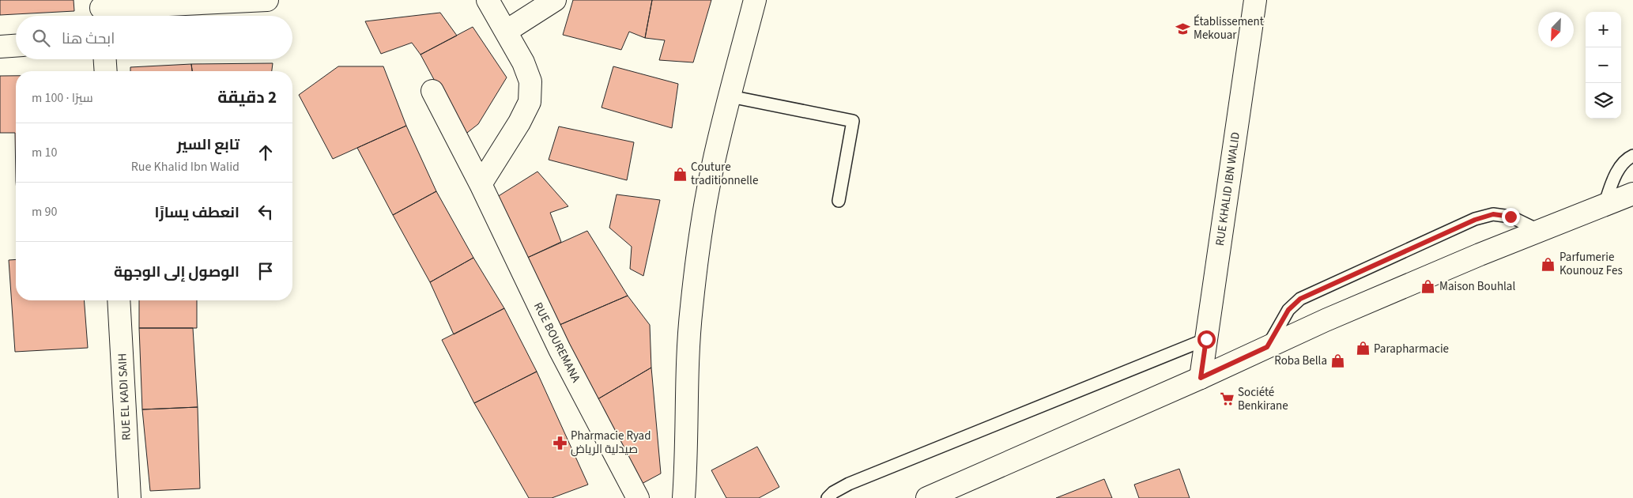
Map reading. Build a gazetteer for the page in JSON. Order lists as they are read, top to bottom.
{
  "streets": {
    "street": ["RUE KHALID IBN WALID", "RUE BOUREMANA", "RUE EL KADI SAIH"]
  },
  "places": {
    "school or university": ["Établissement Mekouar"],
    "shop": [
      "Couture traditionnelle",
      "Parfumerie Kounouz Fes",
      "Maison Bouhlal",
      "Parapharmacie",
      "Roba Bella"
    ],
    "supermarket": ["Société Benkirane"],
    "pharmacy": ["Pharmacie Ryad صيدلية الرياض"]
  },
  "north": "bottom left",
  "page": {
    "map_buttons": ["+", "−"],
    "search": "ابحث هنا",
    "heading": ["2 دقيقة", "سيرًا · 100 m"],
    "list": [
      ["تابع السير", "Rue Khalid Ibn Walid", "10 m"],
      ["انعطف يسارًا", "90 m"],
      "الوصول إلى الوجهة"
    ]
  }
}
